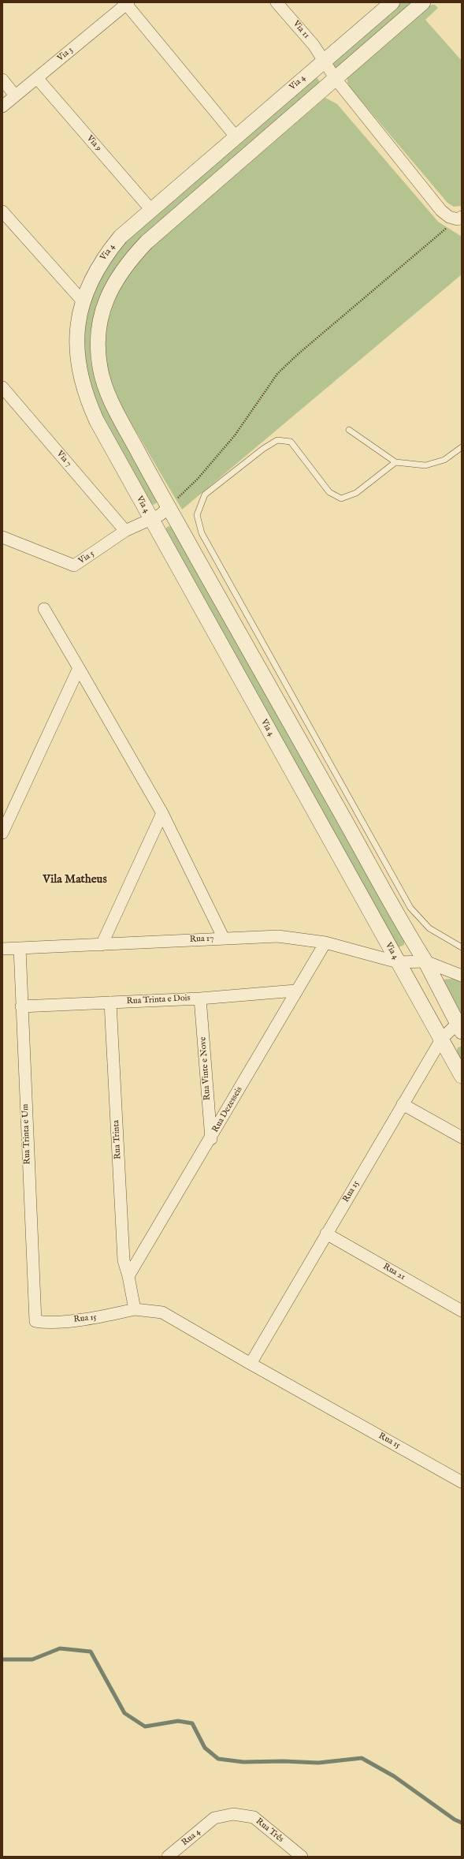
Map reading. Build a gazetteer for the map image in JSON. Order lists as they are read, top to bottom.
{
  "streets": {
    "street": [
      "Via 11",
      "Via 3",
      "Via 4",
      "Via 9",
      "Via 7",
      "Via 5",
      "Rua 17",
      "Rua Trinta e Dois",
      "Rua Vinte e Nove",
      "Rua Dezesseis",
      "Rua Trinta e Um",
      "Rua Trinta",
      "Rua 15",
      "Rua 21",
      "Rua Três",
      "Rua 4"
    ]
  },
  "crossings": [
    ["Via 11", "Via 4"],
    ["Via 3", "Via 9"],
    ["Via 4", "Via 9"],
    ["Via 4", "Via 5"],
    ["Via 4", "Rua 17"],
    ["Via 4", "Rua 15"],
    ["Via 7", "Via 5"],
    ["Rua 17", "Rua Dezesseis"],
    ["Rua 17", "Rua Trinta e Um"],
    ["Rua Trinta e Dois", "Rua Vinte e Nove"],
    ["Rua Trinta e Dois", "Rua Dezesseis"],
    ["Rua Trinta e Dois", "Rua Trinta e Um"],
    ["Rua Trinta e Dois", "Rua Trinta"],
    ["Rua Vinte e Nove", "Rua Dezesseis"],
    ["Rua Dezesseis", "Rua Trinta"],
    ["Rua Trinta e Um", "Rua 15"],
    ["Rua 15", "Rua 21"],
    ["Rua Três", "Rua 4"]
  ],
  "districts": ["Vila Matheus"]
}
